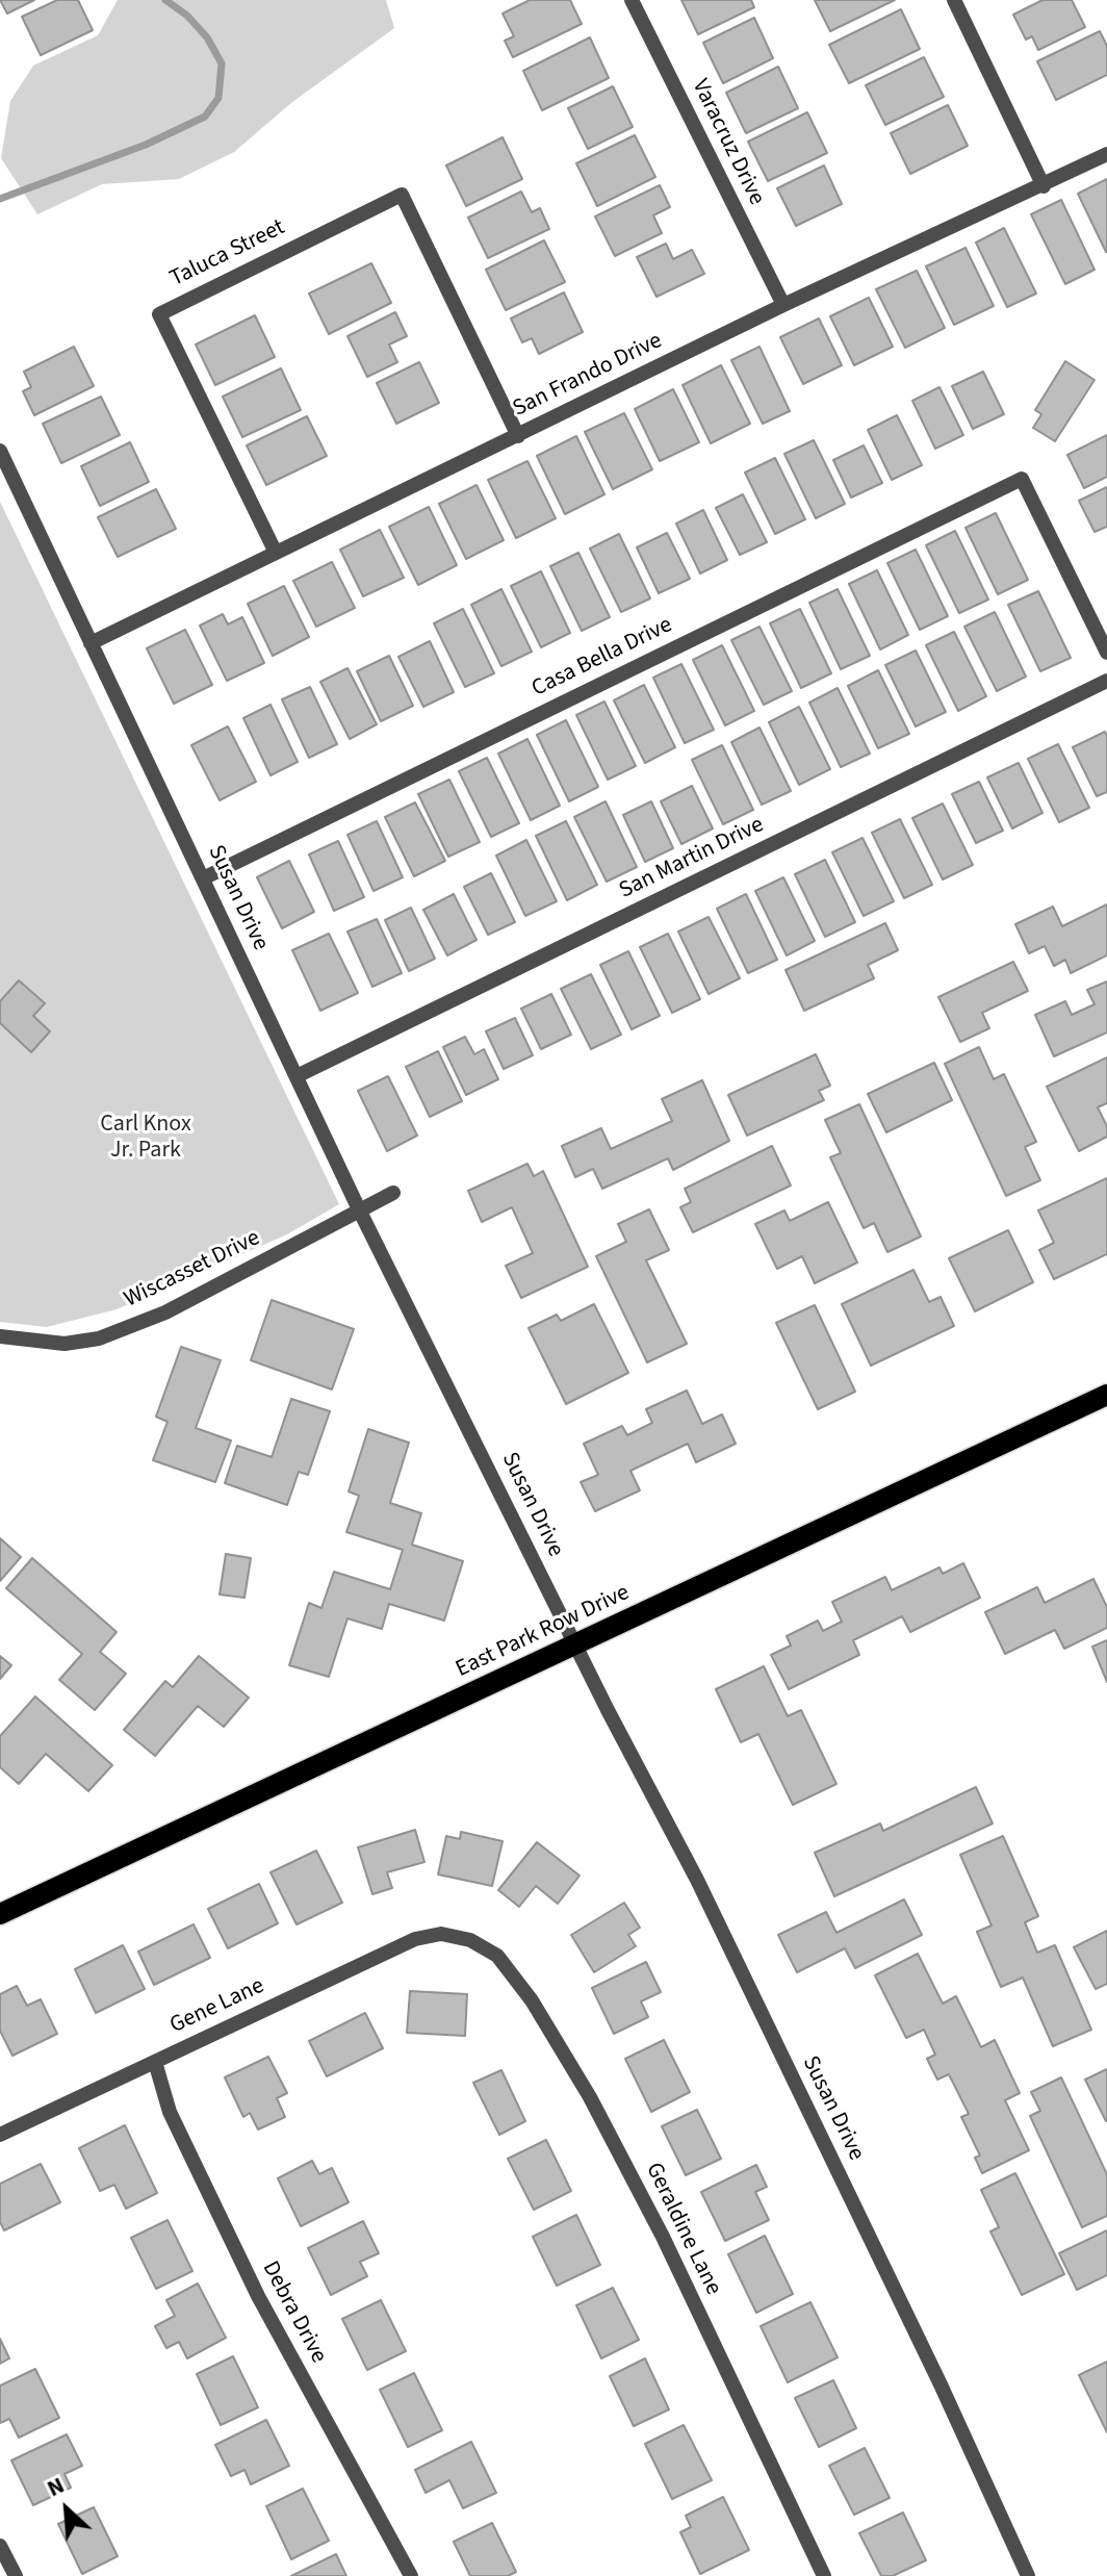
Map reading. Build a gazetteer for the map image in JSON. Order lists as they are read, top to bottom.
{
  "streets": {
    "main road": ["East Park Row Drive"],
    "street": [
      "Varacruz Drive",
      "Taluca Street",
      "San Frando Drive",
      "Casa Bella Drive",
      "San Martin Drive",
      "Susan Drive",
      "Wiscasset Drive",
      "Gene Lane",
      "Geraldine Lane",
      "Debra Drive"
    ]
  },
  "crossings": [
    ["Varacruz Drive", "San Frando Drive"],
    ["Taluca Street", "San Frando Drive"],
    ["San Frando Drive", "Susan Drive"],
    ["Casa Bella Drive", "Susan Drive"],
    ["San Martin Drive", "Susan Drive"],
    ["Susan Drive", "Wiscasset Drive"],
    ["Susan Drive", "East Park Row Drive"],
    ["Gene Lane", "Geraldine Lane"],
    ["Gene Lane", "Debra Drive"]
  ],
  "parks": ["Carl Knox Jr. Park"],
  "north": "top left"
}
